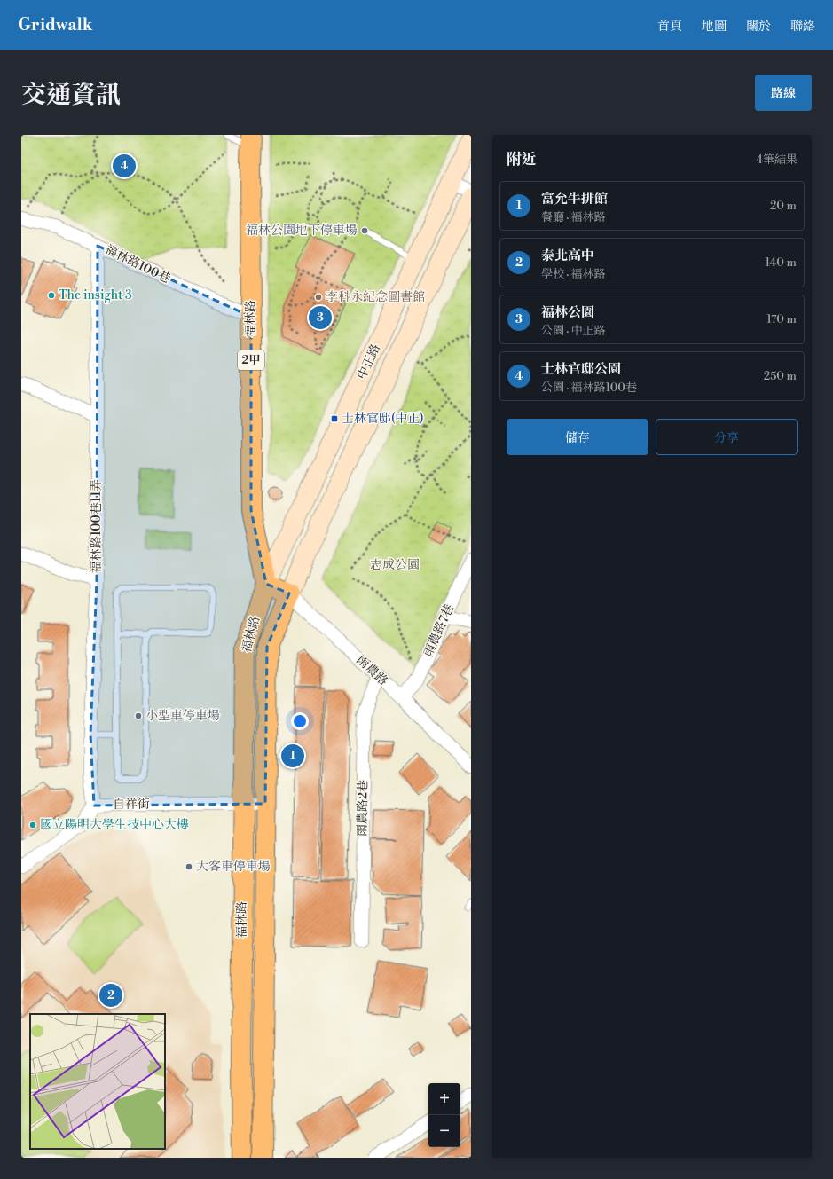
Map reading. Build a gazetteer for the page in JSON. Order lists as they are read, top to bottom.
{
  "streets": {
    "main road": [
      "福林路",
      "2甲",
      "中正路",
      "雨農路"
    ],
    "street": [
      "福林路100巷",
      "福林路100巷11弄",
      "雨農路7巷",
      "自祥街",
      "雨農路2巷"
    ]
  },
  "crossings": [
    ["福林路100巷", "福林路"],
    ["福林路100巷", "福林路100巷11弄"],
    ["福林路", "中正路"],
    ["福林路", "雨農路"],
    ["福林路", "自祥街"],
    ["中正路", "雨農路"],
    ["福林路100巷11弄", "自祥街"],
    ["雨農路7巷", "雨農路"],
    ["雨農路", "雨農路2巷"]
  ],
  "parks": ["志成公園"],
  "places": {
    "other": [
      "福林公園地下停車場",
      "The insight 3",
      "李科永紀念圖書館",
      "小型車停車場",
      "國立陽明大學生技中心大樓",
      "大客車停車場"
    ],
    "transit": ["士林官邸(中正)"]
  },
  "page": {
    "header": "Gridwalk",
    "nav": [
      "首頁",
      "地圖",
      "關於",
      "聯絡"
    ],
    "title": "交通資訊",
    "buttons": [
      "路線",
      ["儲存", "分享"]
    ],
    "heading": ["附近", "4筆結果"],
    "pins": [
      "4",
      "3",
      "1",
      "2"
    ],
    "list": [
      {
        "mark": "1",
        "name": "富允牛排館",
        "note": "餐廳 · 福林路",
        "value": "20 m"
      },
      {
        "mark": "2",
        "name": "泰北高中",
        "note": "學校 · 福林路",
        "value": "140 m"
      },
      {
        "mark": "3",
        "name": "福林公園",
        "note": "公園 · 中正路",
        "value": "170 m"
      },
      {
        "mark": "4",
        "name": "士林官邸公園",
        "note": "公園 · 福林路100巷",
        "value": "250 m"
      }
    ],
    "map_buttons": ["+", "−"]
  }
}
